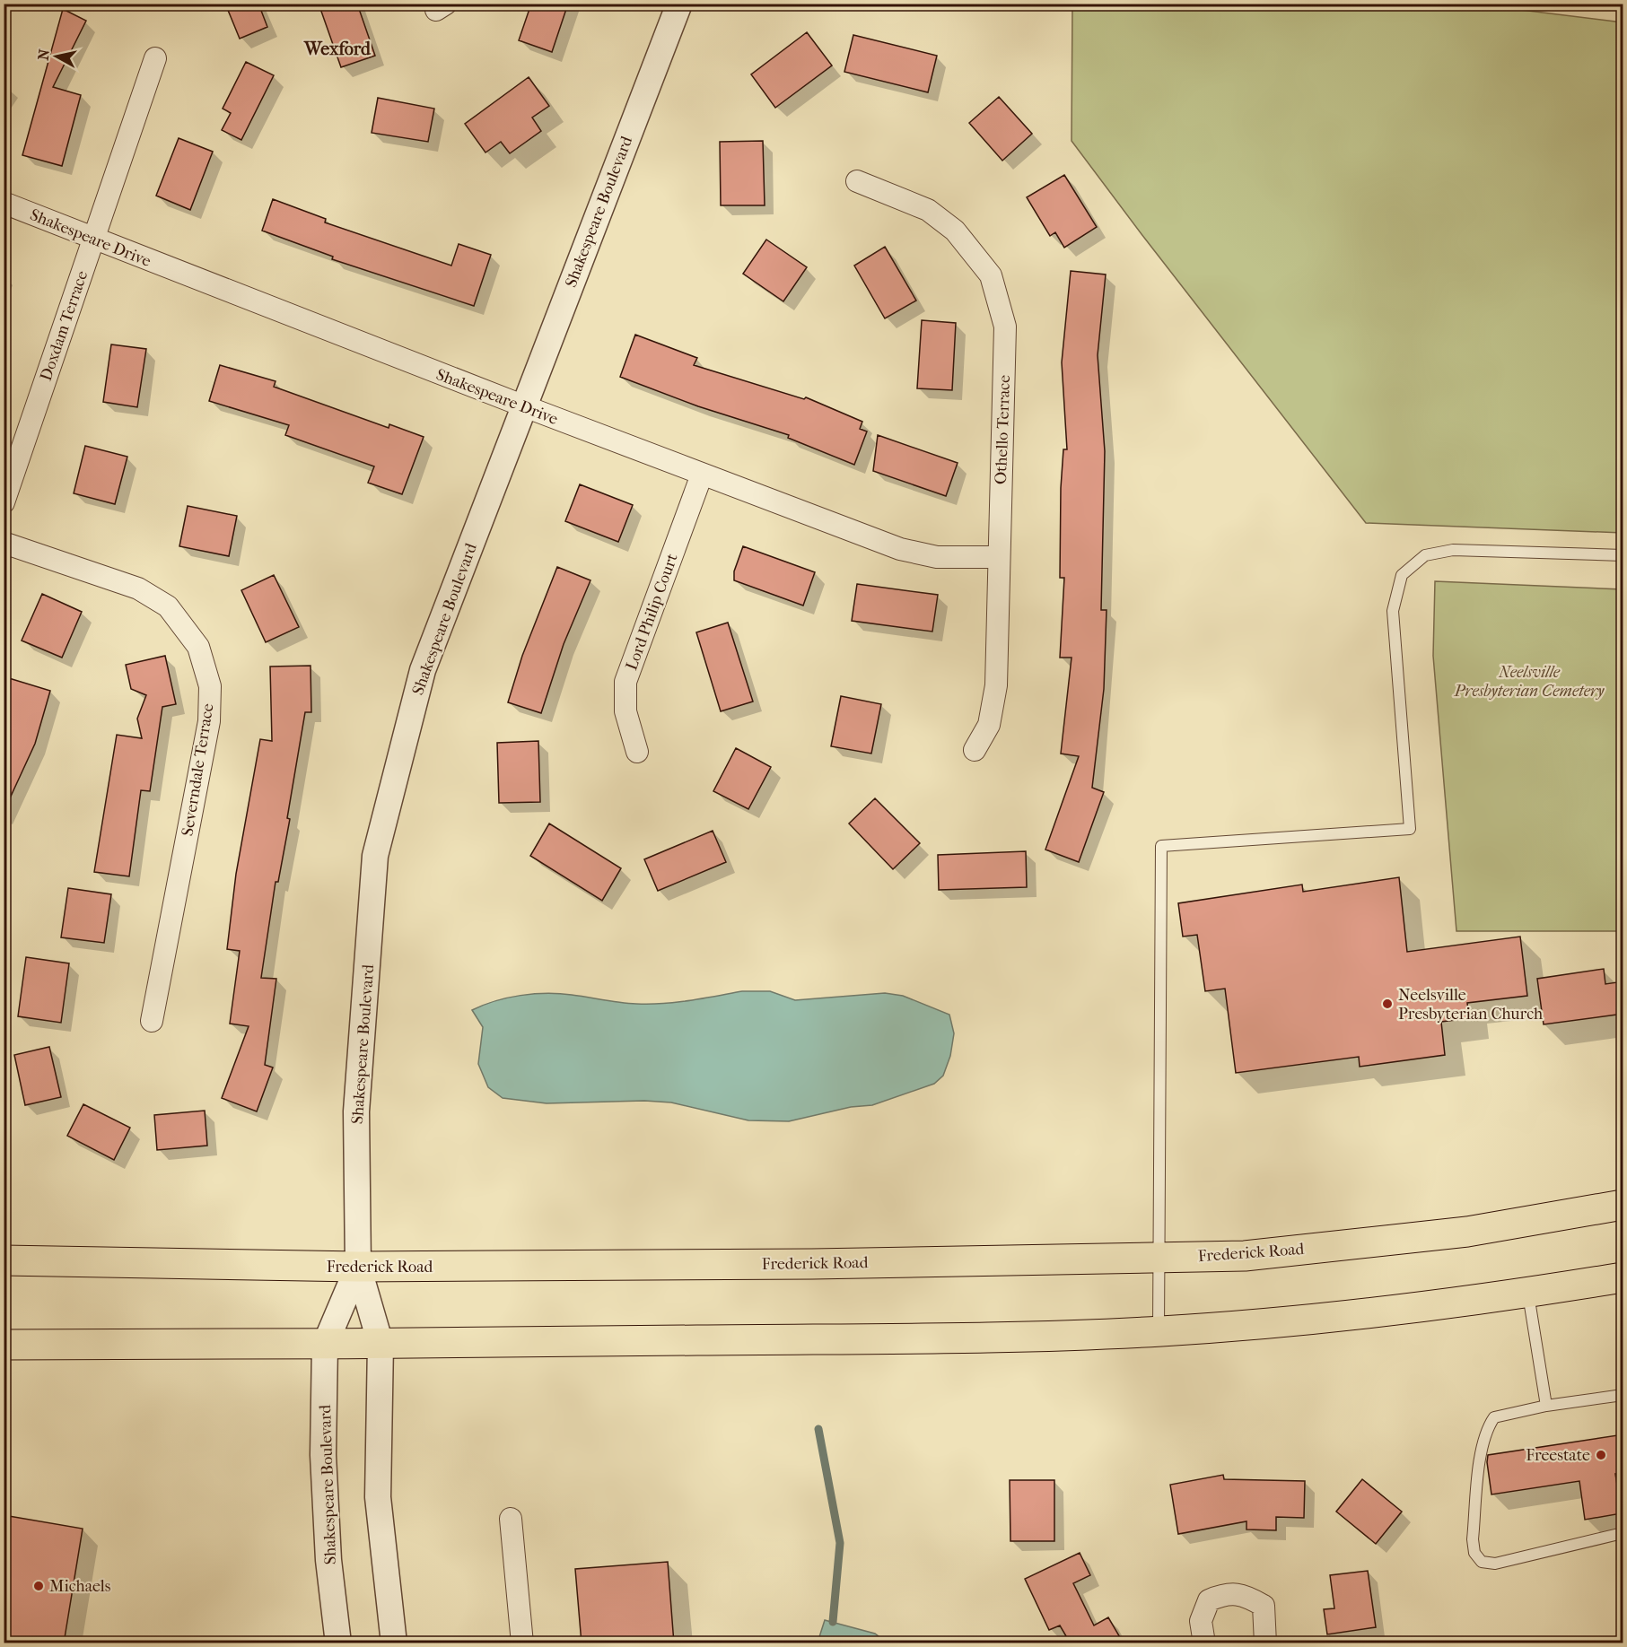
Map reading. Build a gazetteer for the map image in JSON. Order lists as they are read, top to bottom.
{
  "streets": {
    "main road": ["Frederick Road"],
    "street": [
      "Shakespeare Boulevard",
      "Shakespeare Drive",
      "Doxdam Terrace",
      "Othello Terrace",
      "Lord Philip Court",
      "Severndale Terrace"
    ]
  },
  "crossings": [
    ["Shakespeare Boulevard", "Shakespeare Drive"],
    ["Shakespeare Boulevard", "Frederick Road"],
    ["Shakespeare Drive", "Doxdam Terrace"],
    ["Shakespeare Drive", "Othello Terrace"],
    ["Shakespeare Drive", "Lord Philip Court"]
  ],
  "districts": ["Wexford"],
  "parks": ["Neelsville Presbyterian Cemetery"],
  "places": ["Neelsville Presbyterian Church", "Freestate", "Michaels"],
  "north": "left"
}
